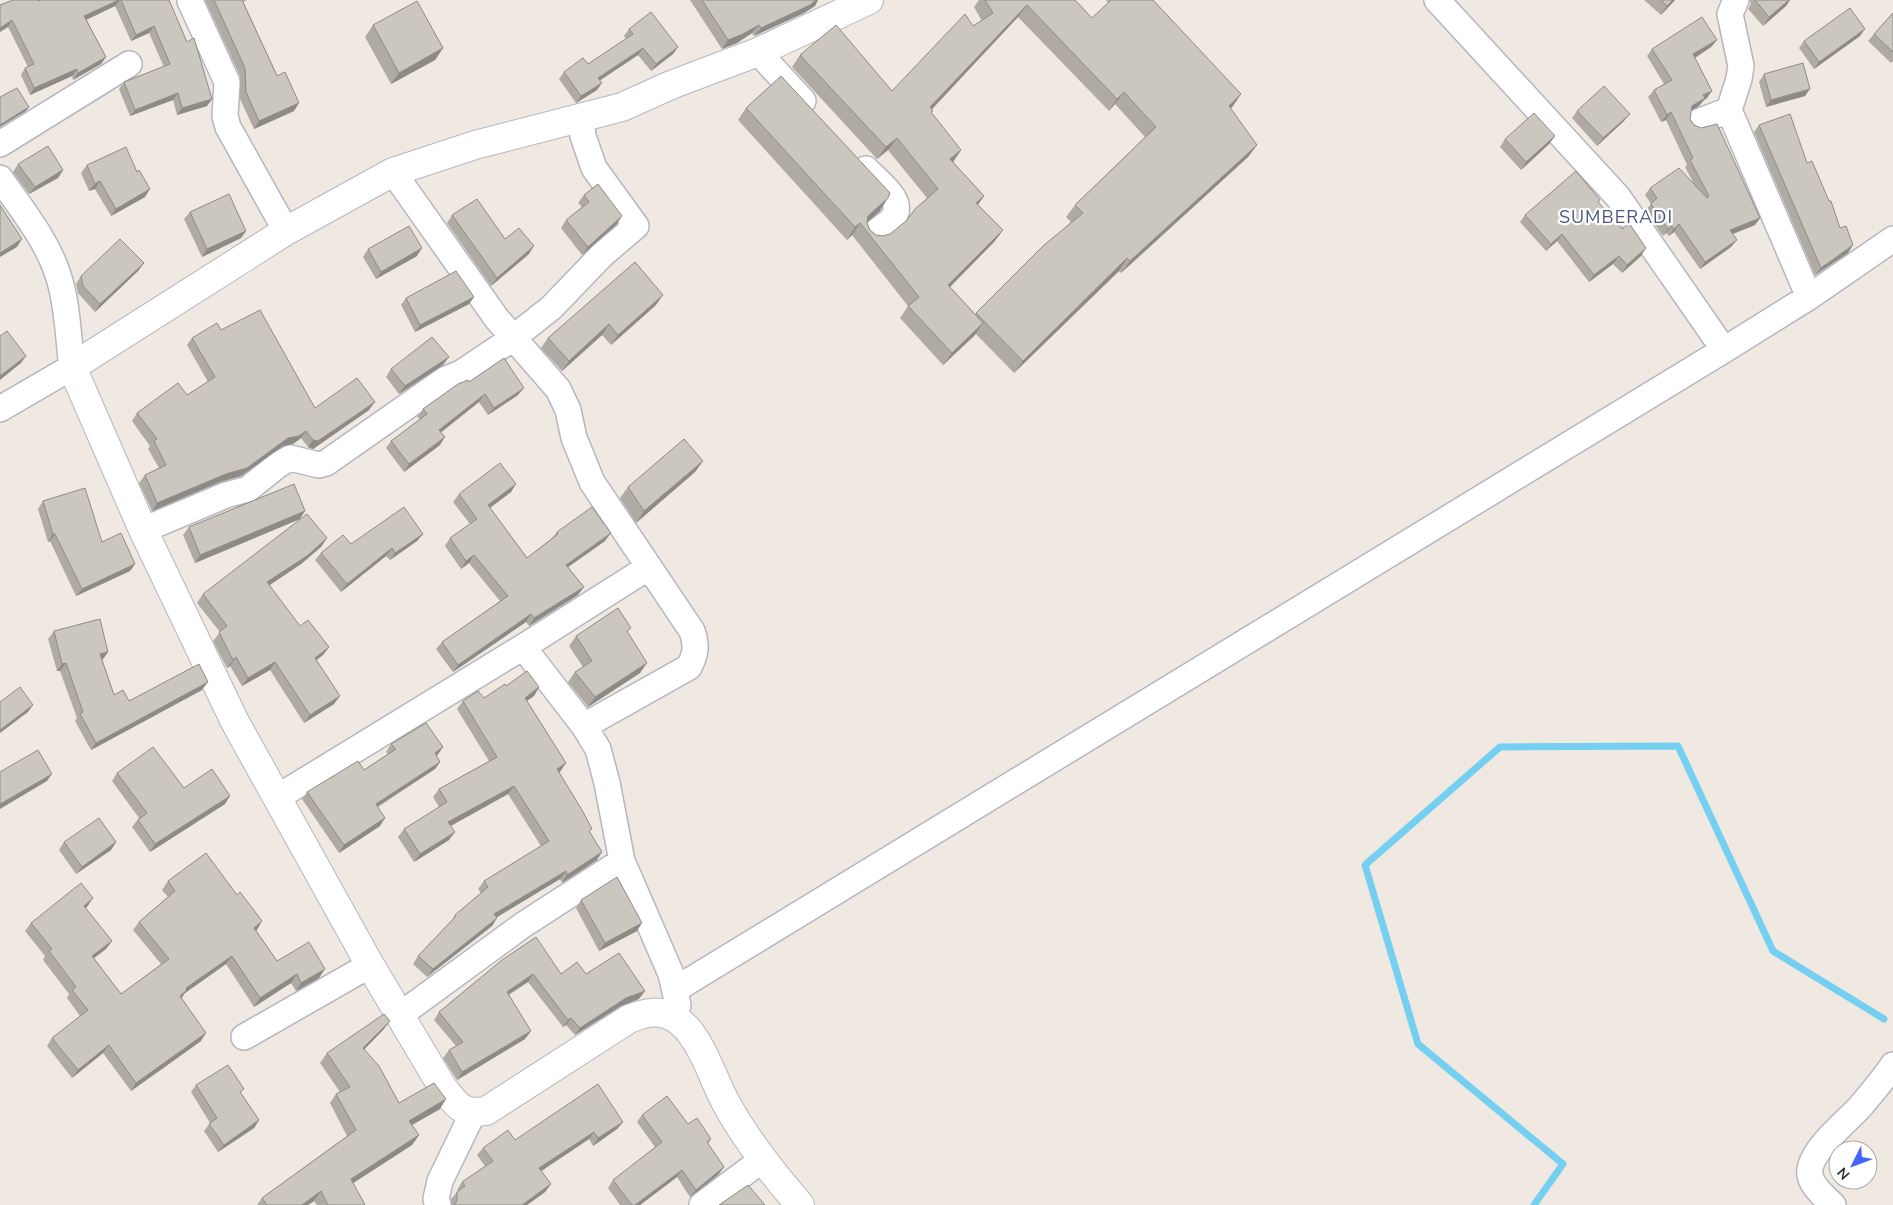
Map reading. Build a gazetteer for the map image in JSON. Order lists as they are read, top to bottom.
{
  "districts": ["SUMBERADI"],
  "north": "bottom left"
}
